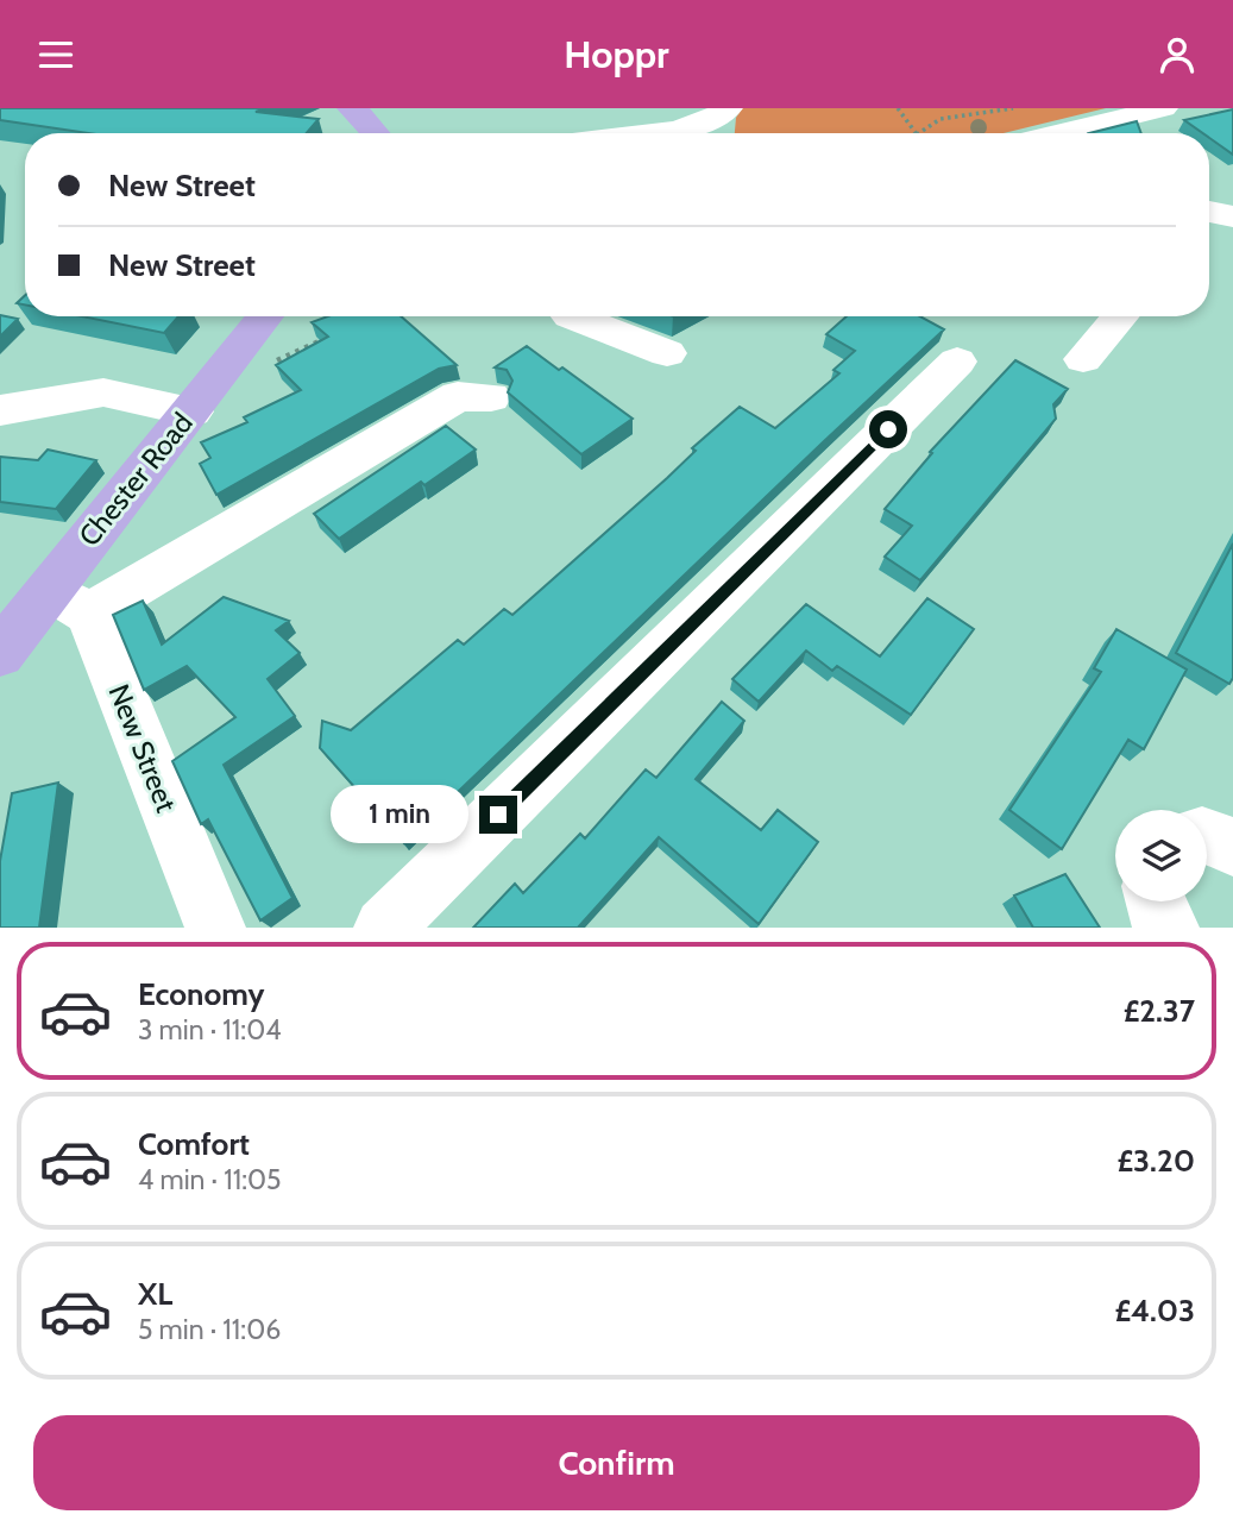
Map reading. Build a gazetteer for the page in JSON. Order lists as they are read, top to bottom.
{
  "streets": {
    "main road": ["Chester Road"],
    "street": ["New Street"]
  },
  "crossings": [
    ["Chester Road", "New Street"]
  ],
  "page": {
    "header": "Hoppr",
    "banner": ["New Street", "New Street"],
    "bubble": "1 min",
    "list": [
      {
        "name": "Economy",
        "note": "3 min · 11:04",
        "value": "£2.37"
      },
      {
        "name": "Comfort",
        "note": "4 min · 11:05",
        "value": "£3.20"
      },
      {
        "name": "XL",
        "note": "5 min · 11:06",
        "value": "£4.03"
      }
    ],
    "buttons": "Confirm"
  }
}
